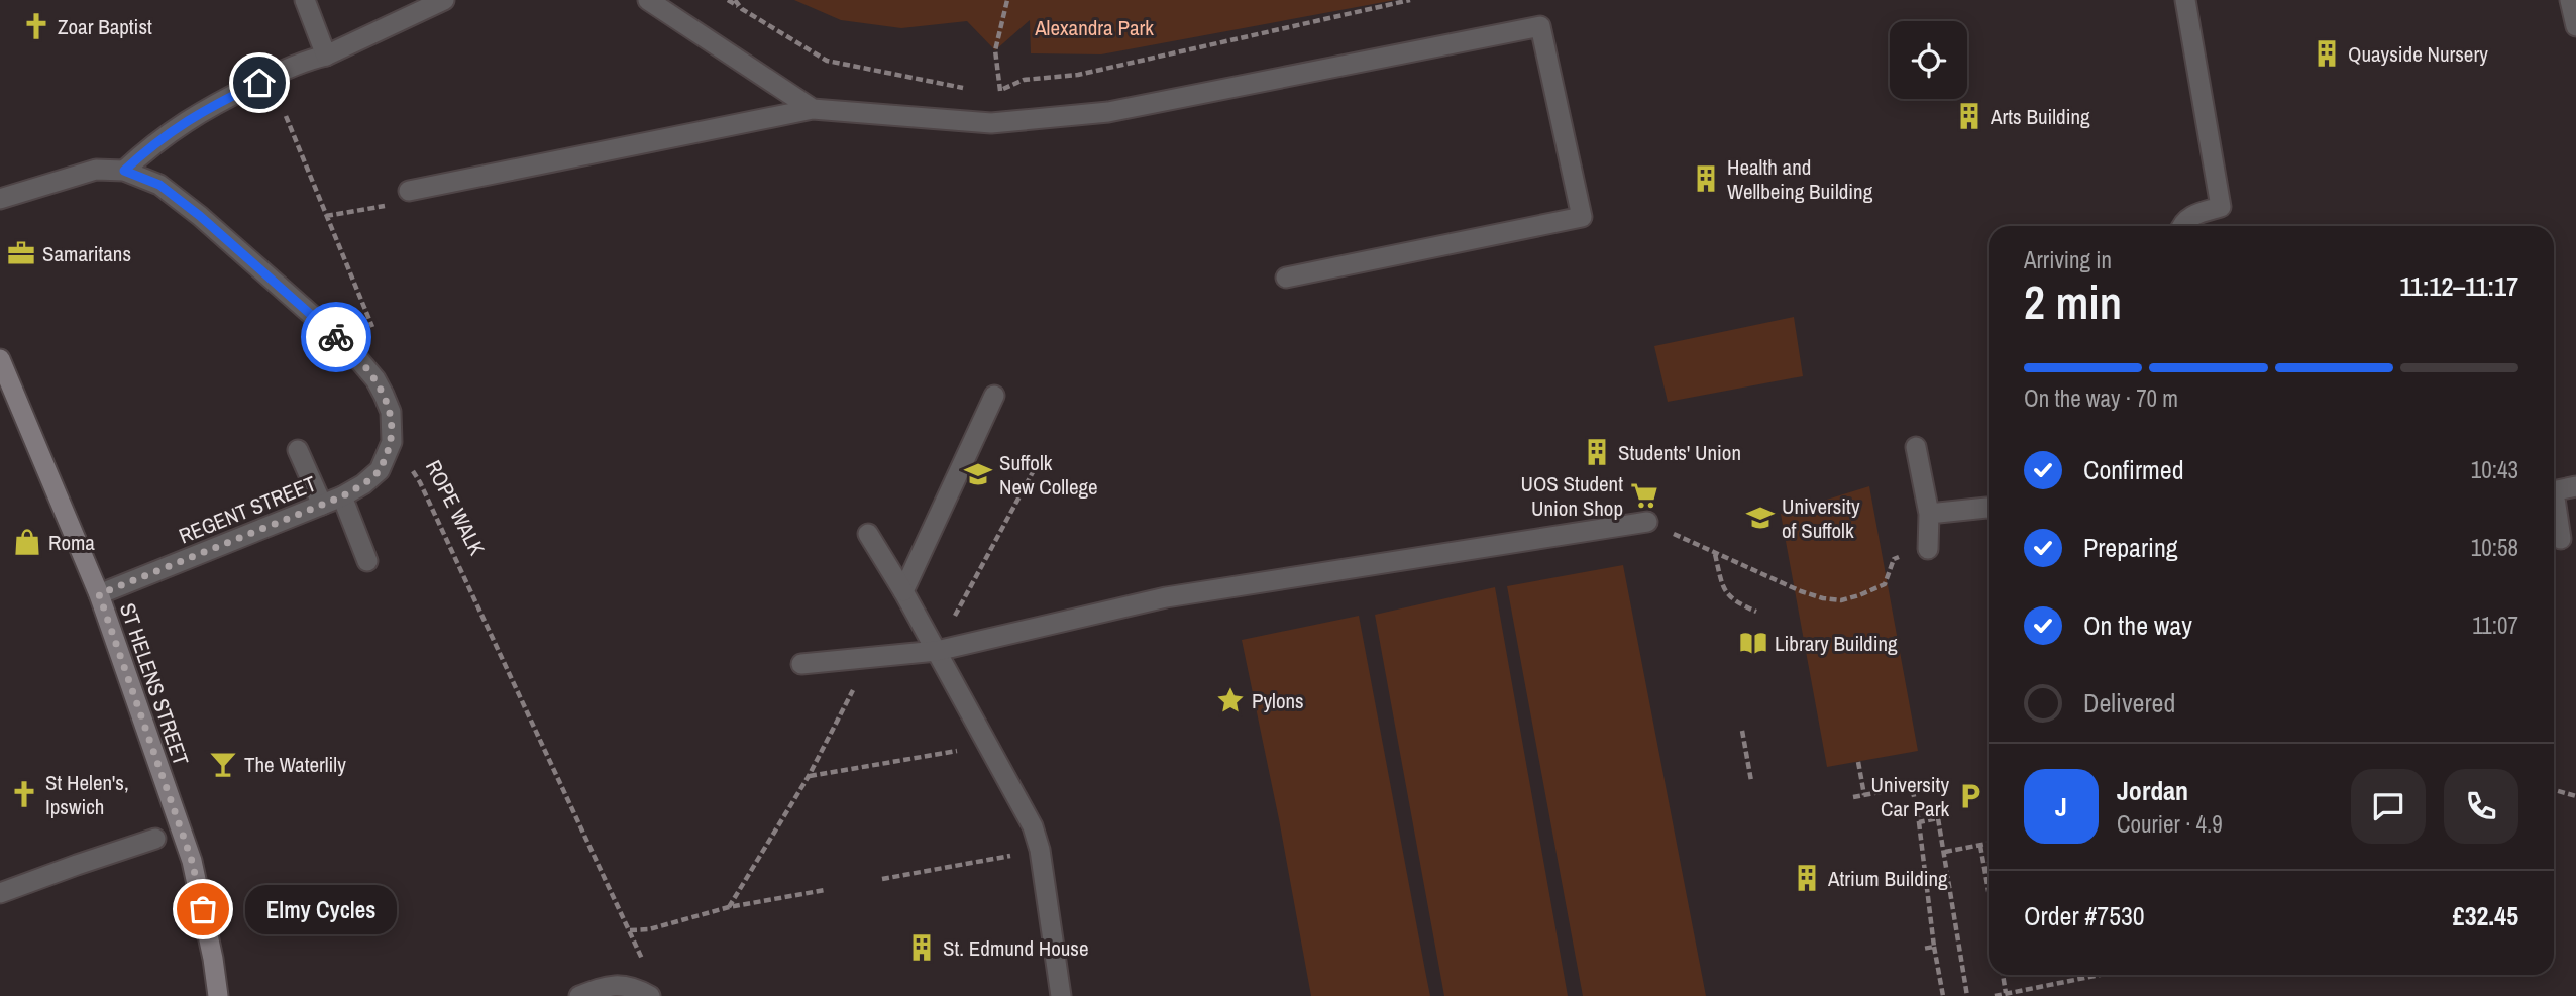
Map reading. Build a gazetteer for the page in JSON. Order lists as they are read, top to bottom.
{
  "streets": {
    "main road": ["ST HELENS STREET"],
    "street": ["REGENT STREET"],
    "path": ["ROPE WALK"]
  },
  "crossings": [
    ["ROPE WALK", "REGENT STREET"],
    ["REGENT STREET", "ST HELENS STREET"]
  ],
  "parks": ["Alexandra Park"],
  "places": {
    "church": ["Zoar Baptist", "St Helen's, Ipswich"],
    "building": [
      "Quayside Nursery",
      "Arts Building",
      "Health and Wellbeing Building",
      "Students' Union",
      "Atrium Building",
      "St. Edmund House"
    ],
    "office": ["Samaritans"],
    "school or university": ["Suffolk New College", "University of Suffolk"],
    "supermarket": ["UOS Student Union Shop"],
    "shop": ["Roma"],
    "library": ["Library Building"],
    "place": ["Pylons"],
    "bar": ["The Waterlily"],
    "parking": ["University Car Park"],
    "other": ["Elmy Cycles"]
  },
  "page": {
    "heading": ["2 min", "Arriving in", "11:12–11:17"],
    "panel": [
      "Jordan",
      "Courier · 4.9",
      "Order #7530",
      "£32.45"
    ],
    "bar": "On the way · 70 m",
    "list": [
      ["Confirmed", "10:43"],
      ["Preparing", "10:58"],
      ["On the way", "11:07"],
      "Delivered"
    ],
    "round": "J",
    "bubble": "Elmy Cycles"
  }
}
